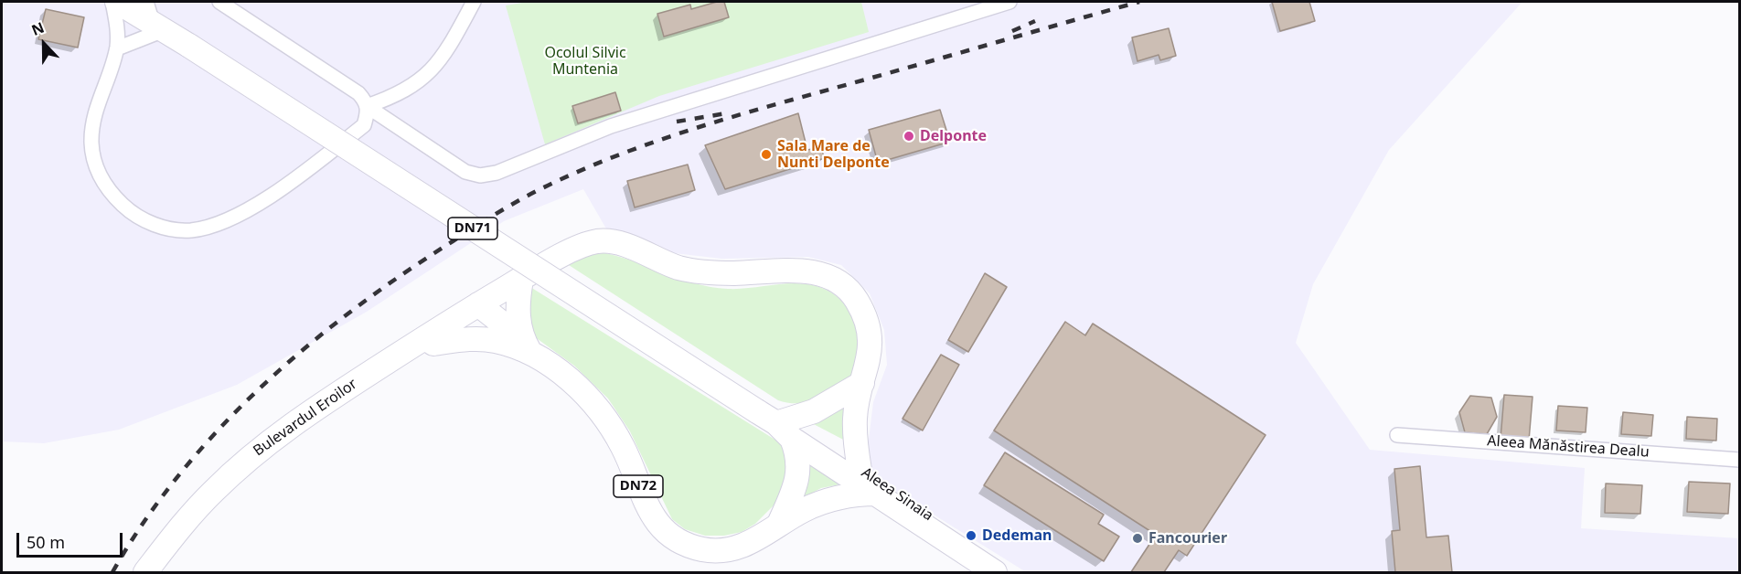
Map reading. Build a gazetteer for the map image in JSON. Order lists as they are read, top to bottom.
{
  "streets": {
    "main road": [
      "DN71",
      "Bulevardul Eroilor",
      "DN72",
      "Aleea Sinaia"
    ],
    "street": ["Aleea Mănăstirea Dealu"]
  },
  "crossings": [
    ["DN71", "Aleea Sinaia"],
    ["Bulevardul Eroilor", "DN72"],
    ["DN72", "Aleea Sinaia"]
  ],
  "parks": ["Ocolul Silvic Muntenia"],
  "places": [
    "Delponte",
    "Sala Mare de Nunti Delponte",
    "Dedeman",
    "Fancourier"
  ],
  "scale_bar": "50 m",
  "north": "top"
}
